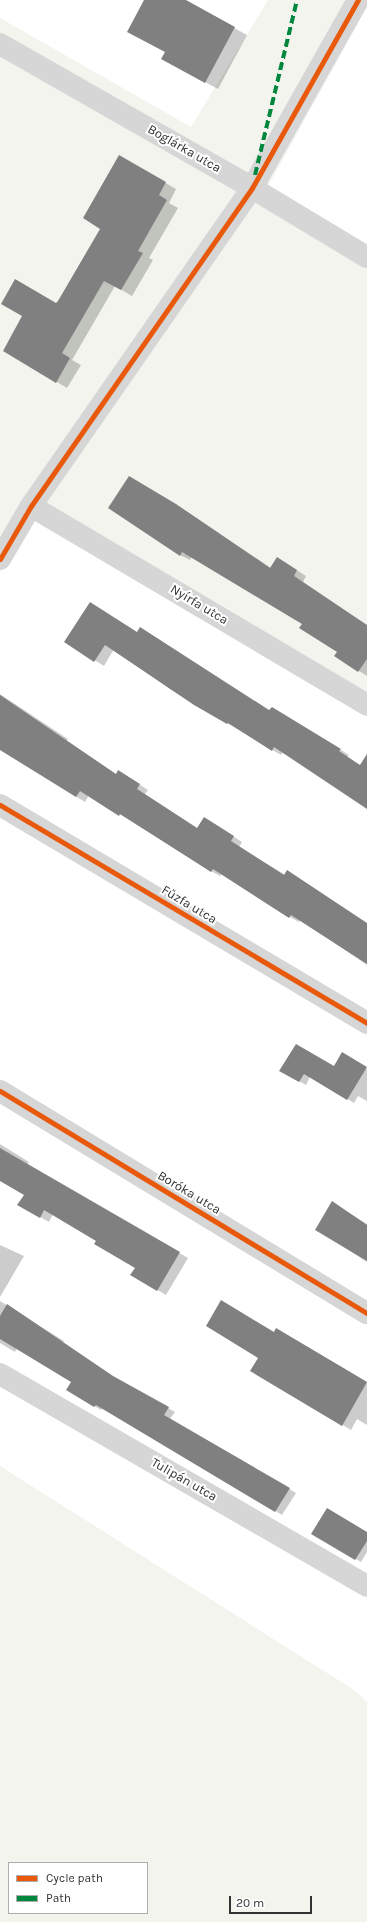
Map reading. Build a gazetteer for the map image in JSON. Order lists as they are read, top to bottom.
{
  "streets": {
    "street": [
      "Boglárka utca",
      "Nyírfa utca",
      "Fűzfa utca",
      "Boróka utca",
      "Tulipán utca"
    ]
  },
  "legend": ["Cycle path", "Path"],
  "scale_bar": "20 m"
}
